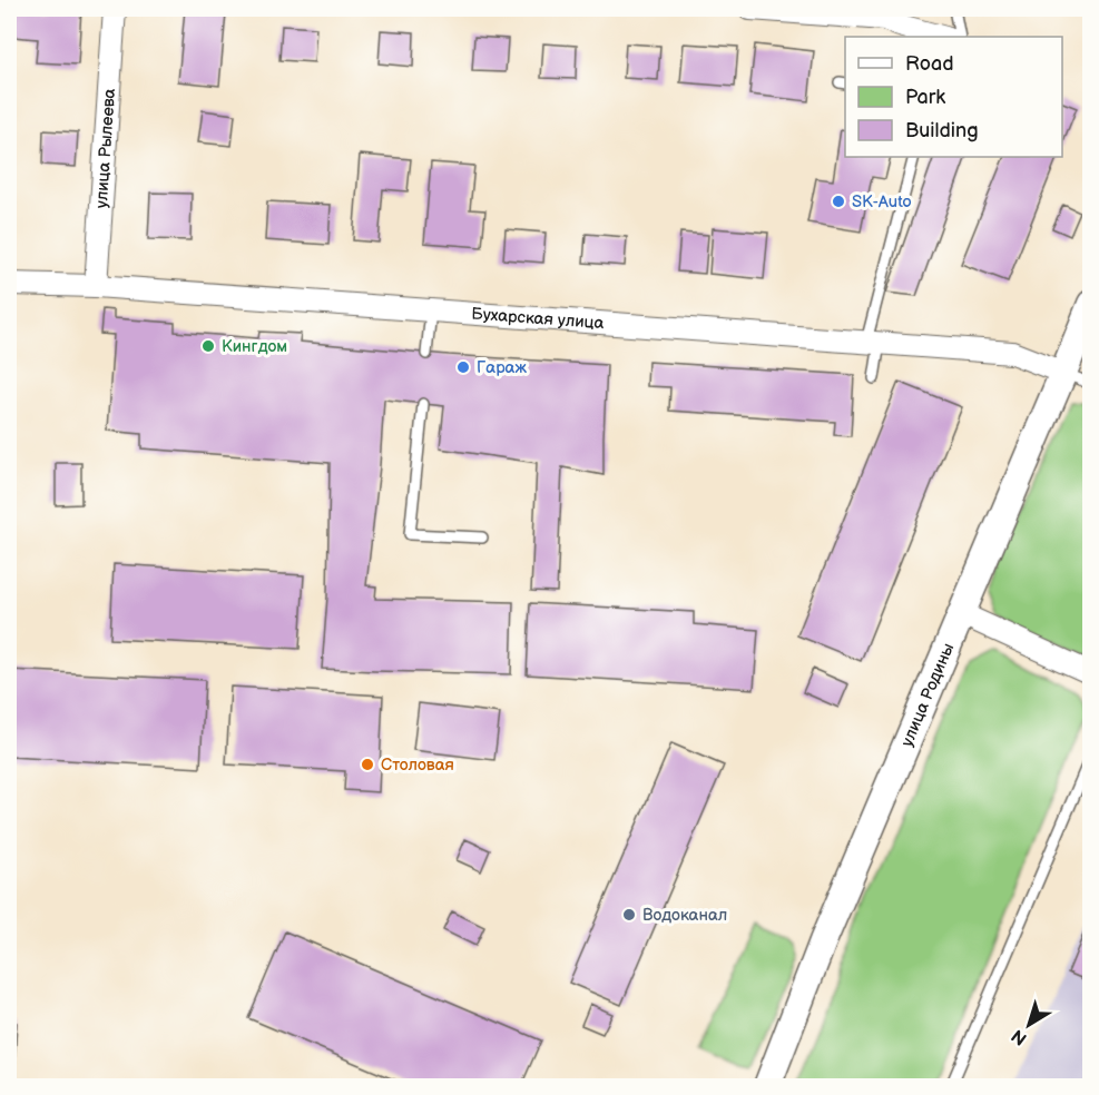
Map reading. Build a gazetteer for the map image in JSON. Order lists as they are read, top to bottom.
{
  "streets": {
    "street": ["улица Рылеева", "Бухарская улица", "улица Родины"]
  },
  "crossings": [
    ["улица Рылеева", "Бухарская улица"],
    ["Бухарская улица", "улица Родины"]
  ],
  "places": [
    "SK-Auto",
    "Кингдом",
    "Гараж",
    "Столовая",
    "Водоканал"
  ],
  "legend": ["Road", "Park", "Building"],
  "north": "bottom left"
}
